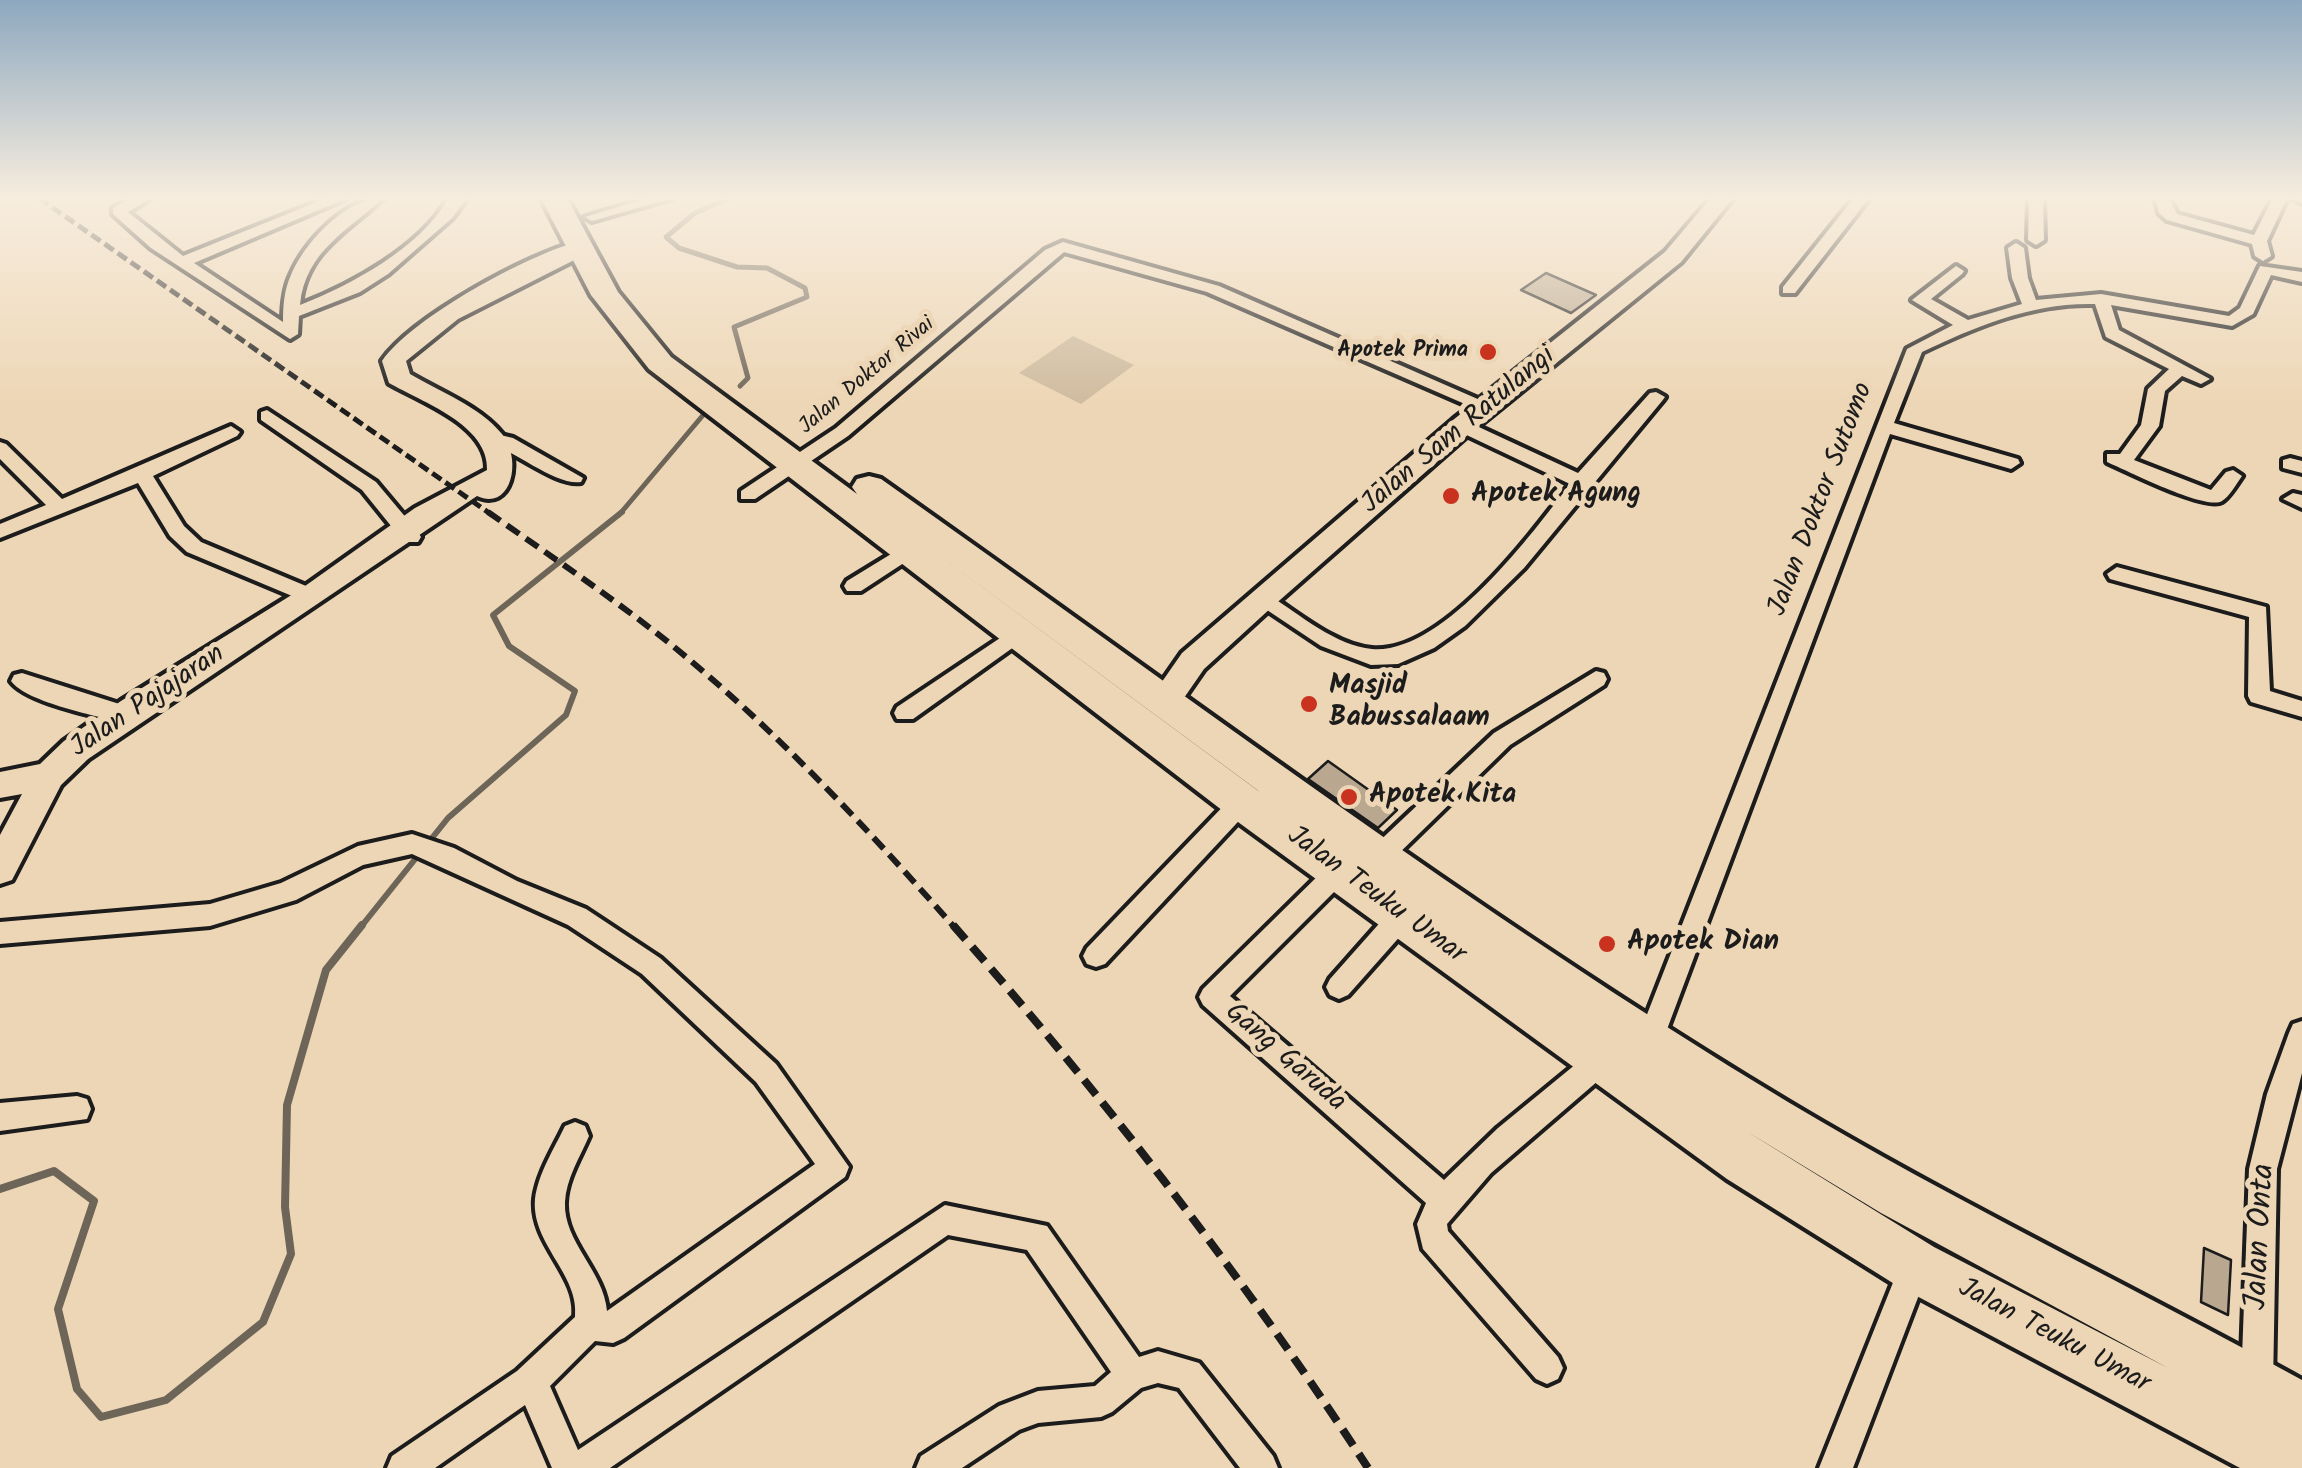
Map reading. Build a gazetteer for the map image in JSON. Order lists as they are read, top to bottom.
{
  "streets": {
    "highway": ["Jalan Teuku Umar"],
    "street": [
      "Jalan Doktor Rivai",
      "Jalan Sam Ratulangi",
      "Jalan Doktor Sutomo",
      "Jalan Pajajaran",
      "Gang Garuda",
      "Jalan Onta"
    ]
  },
  "crossings": [
    ["Jalan Doktor Rivai", "Jalan Sam Ratulangi"],
    ["Jalan Doktor Rivai", "Jalan Teuku Umar"],
    ["Jalan Sam Ratulangi", "Jalan Teuku Umar"],
    ["Jalan Doktor Sutomo", "Jalan Teuku Umar"],
    ["Jalan Teuku Umar", "Gang Garuda"],
    ["Jalan Teuku Umar", "Jalan Onta"]
  ],
  "places": [
    "Apotek Prima",
    "Apotek Agung",
    "Masjid Babussalaam",
    "Apotek Kita",
    "Apotek Dian"
  ]
}
